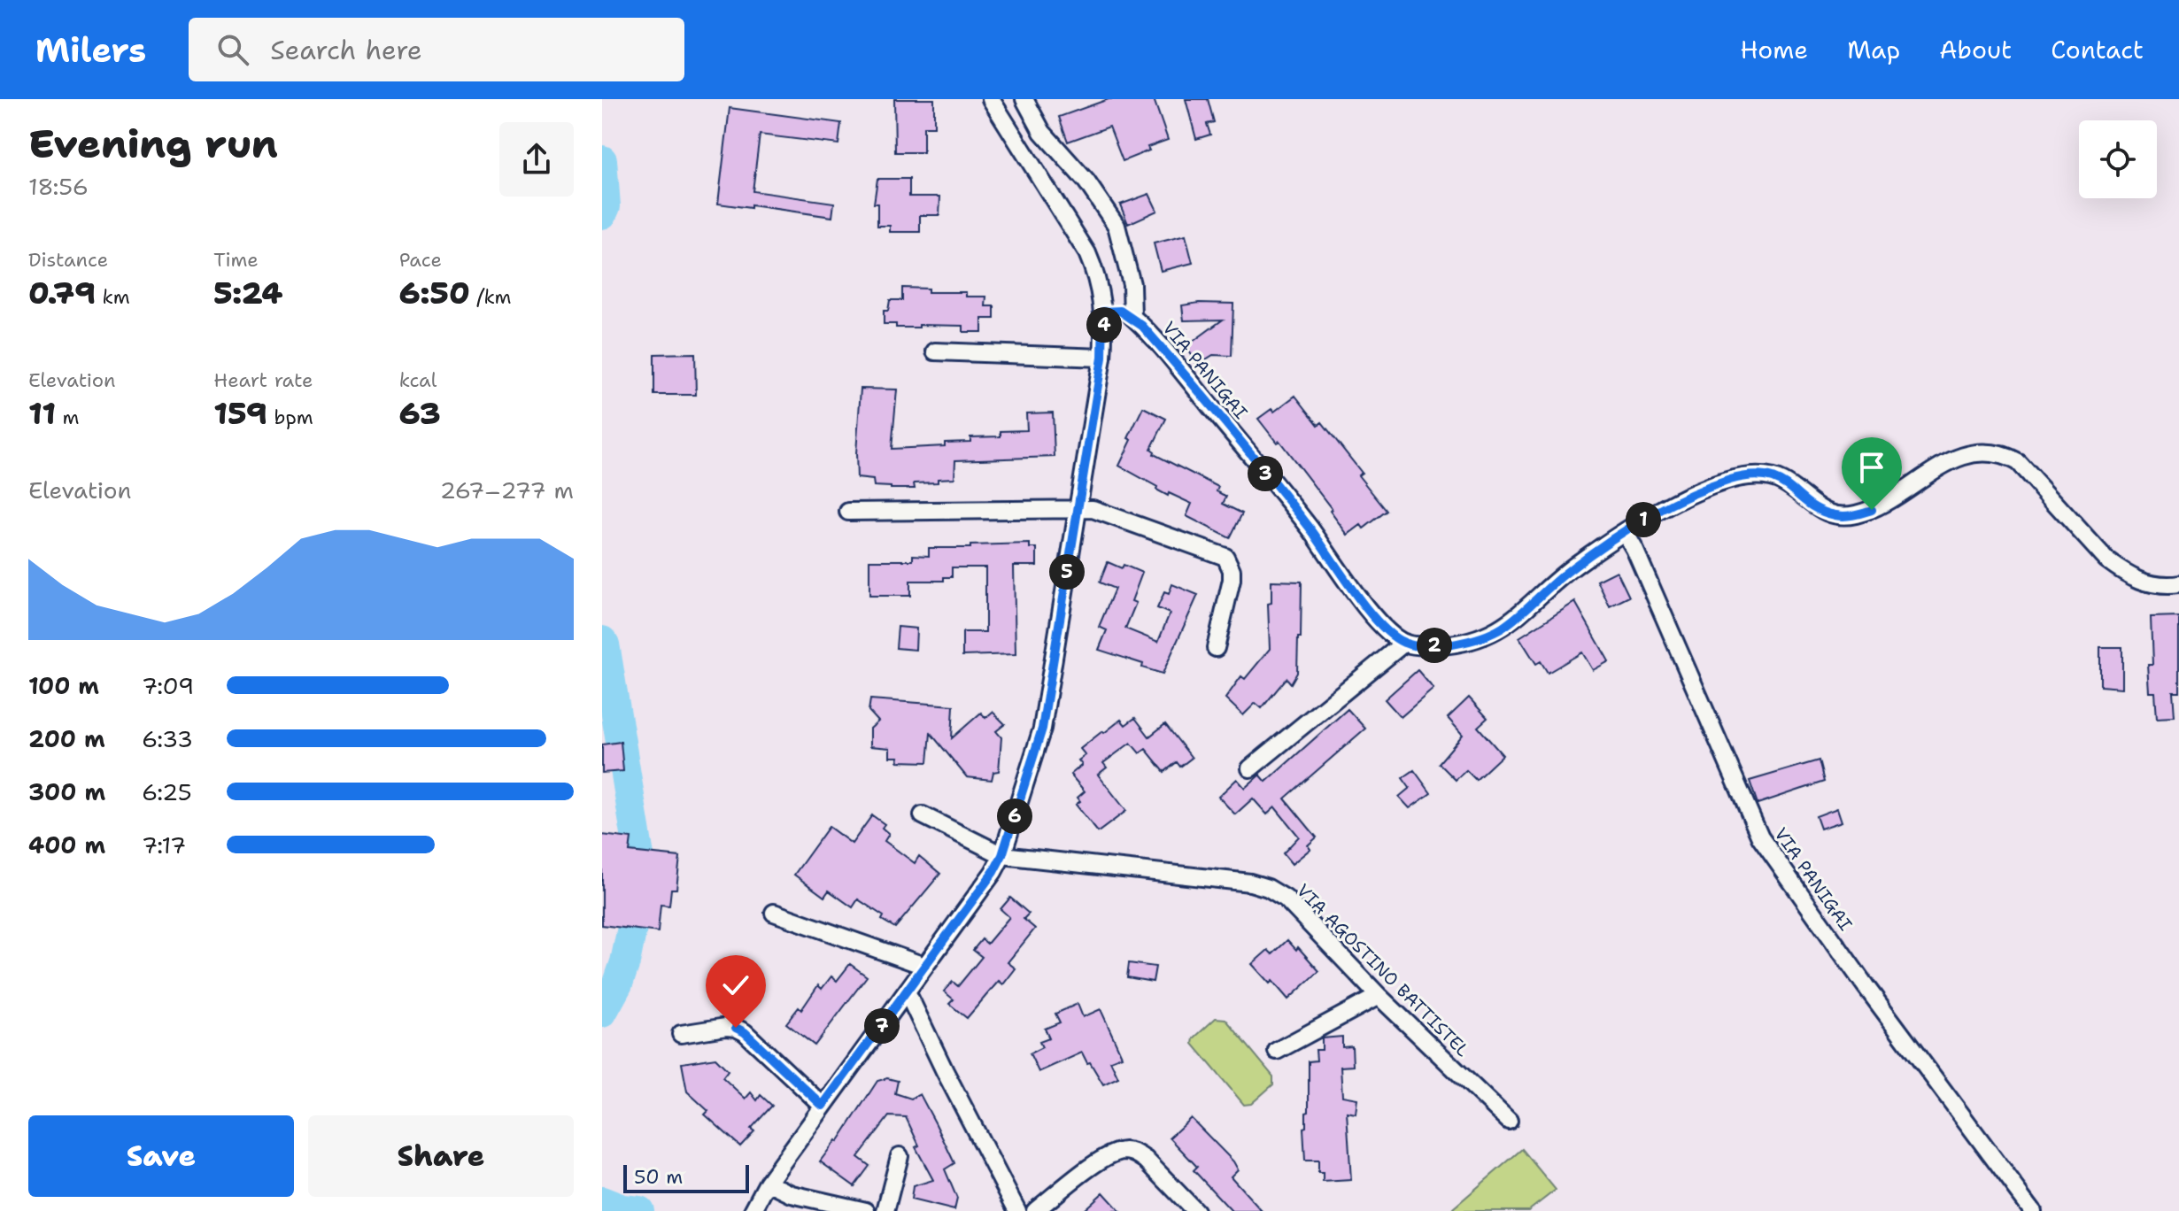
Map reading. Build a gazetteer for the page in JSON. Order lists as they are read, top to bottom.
{
  "streets": {
    "street": ["VIA PANIGAI", "VIA AGOSTINO BATTISTEL"]
  },
  "scale_bar": "50 m",
  "page": {
    "header": "Milers",
    "search": "Search here",
    "nav": [
      "Home",
      "Map",
      "About",
      "Contact"
    ],
    "heading": ["Evening run", "18:56"],
    "stats": [
      ["Distance", "0.79 km"],
      ["Time", "5:24"],
      ["Pace", "6:50 /km"],
      ["Elevation", "11 m"],
      ["Heart rate", "159 bpm"],
      ["kcal", "63"]
    ],
    "pins": [
      "4",
      "3",
      "1",
      "5",
      "2",
      "6",
      "7"
    ],
    "chart": ["Elevation", "267–277 m"],
    "list": [
      {
        "name": "100 m",
        "note": "7:09"
      },
      {
        "name": "200 m",
        "note": "6:33"
      },
      {
        "name": "300 m",
        "note": "6:25"
      },
      {
        "name": "400 m",
        "note": "7:17"
      }
    ],
    "buttons": ["Save", "Share"],
    "scale": "50 m"
  }
}
